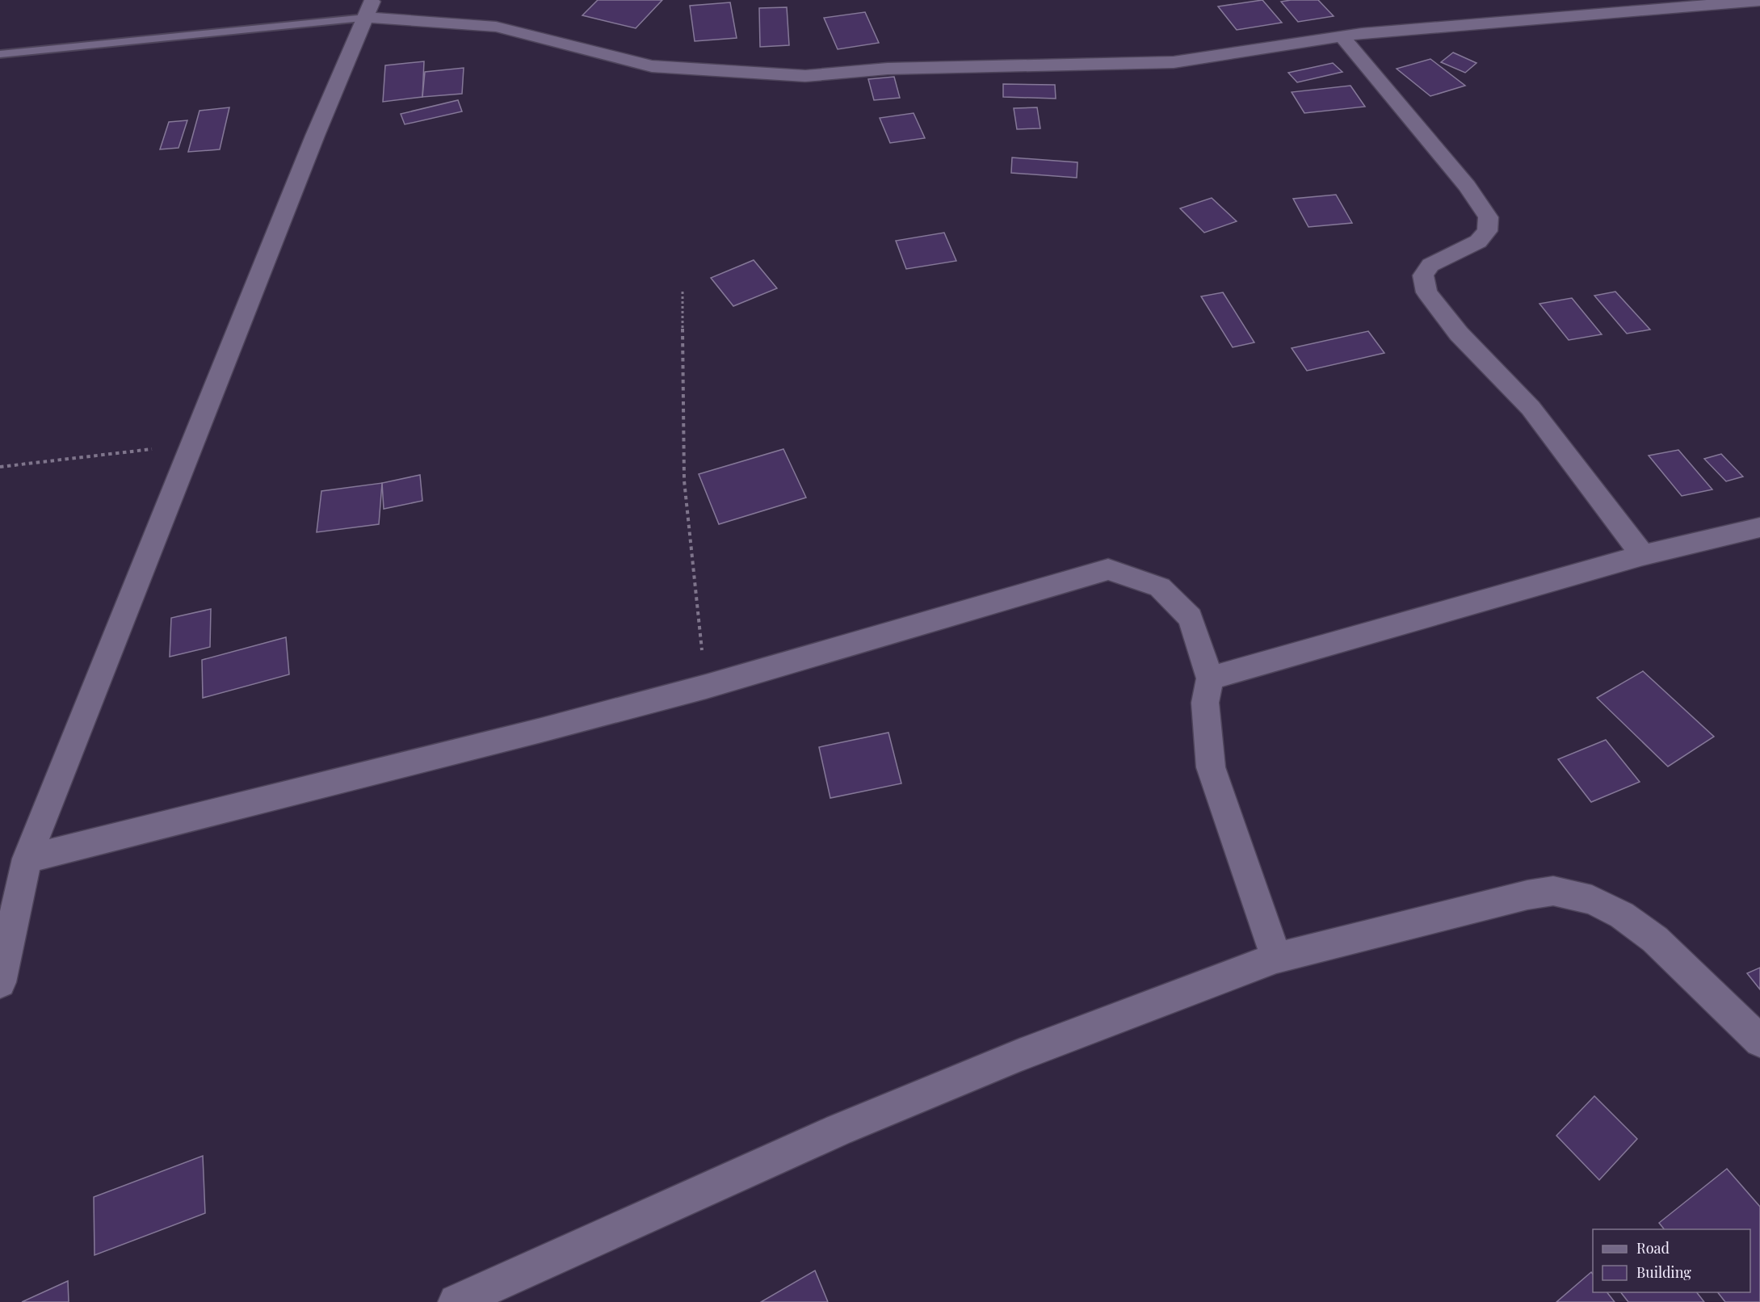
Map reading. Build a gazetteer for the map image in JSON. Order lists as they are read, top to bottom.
{
  "legend": ["Road", "Building"]
}
